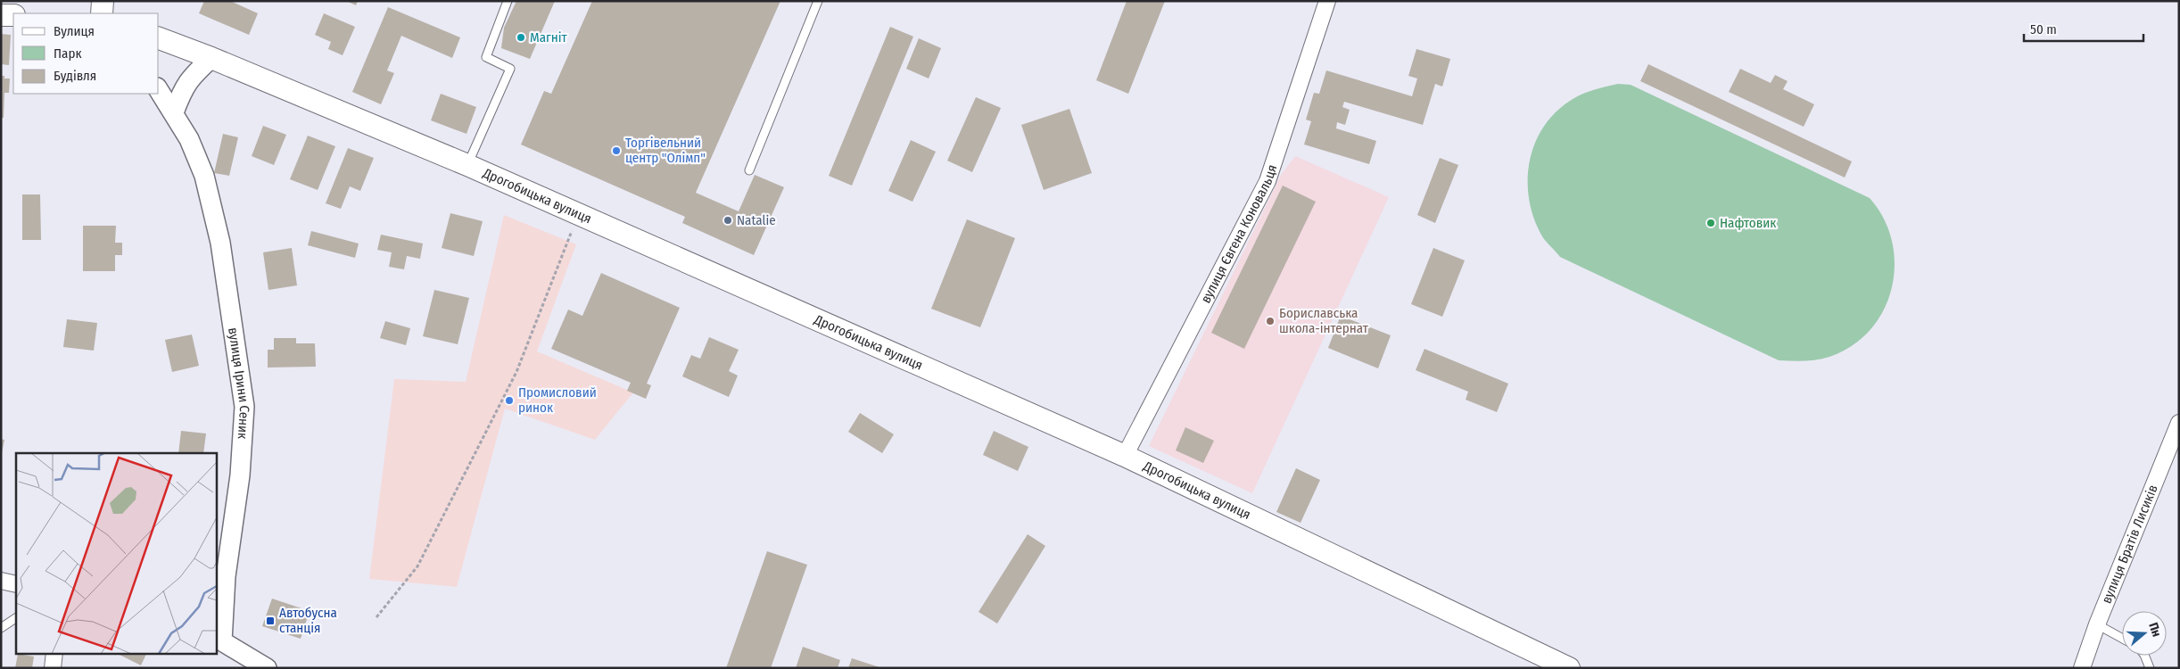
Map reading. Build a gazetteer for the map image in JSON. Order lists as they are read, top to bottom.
{
  "streets": {
    "main road": ["Дрогобицька вулиця"],
    "street": ["вулиця Євгена Коновальця", "вулиця Ірини Сеник", "вулиця Братів Лисиків"]
  },
  "crossings": [
    ["Дрогобицька вулиця", "вулиця Євгена Коновальця"]
  ],
  "places": {
    "other": [
      "Магніт",
      "Торгівельний центр \"Олімп\"",
      "Natalie",
      "Нафтовик",
      "Бориславська школа-інтернат",
      "Промисловий ринок"
    ],
    "transit": ["Автобусна станція"]
  },
  "legend": ["Вулиця", "Парк", "Будівля"],
  "scale_bar": "50 m",
  "north": "right"
}
